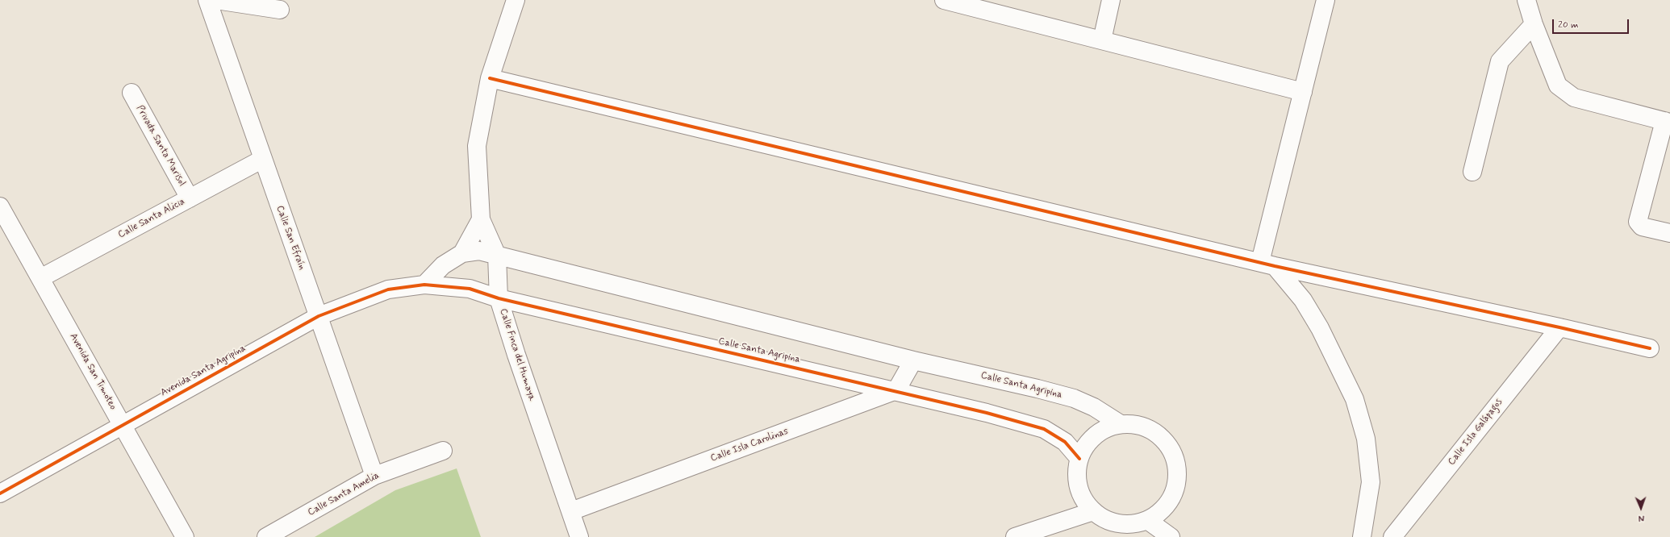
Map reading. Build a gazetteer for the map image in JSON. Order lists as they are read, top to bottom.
{
  "streets": {
    "street": [
      "Privada Santa Marisol",
      "Calle Santa Alicia",
      "Calle San Efraín",
      "Calle Santa Agripina",
      "Calle Finca del Humaya",
      "Avenida Santa Agripina",
      "Avenida San Timoteo",
      "Calle Isla Galápagos",
      "Calle Isla Carolinas",
      "Calle Santa Amelia"
    ]
  },
  "crossings": [
    ["Privada Santa Marisol", "Calle Santa Alicia"],
    ["Calle Santa Alicia", "Calle San Efraín"],
    ["Calle Santa Alicia", "Avenida San Timoteo"],
    ["Calle San Efraín", "Avenida Santa Agripina"],
    ["Calle San Efraín", "Calle Santa Amelia"],
    ["Calle Santa Agripina", "Calle Finca del Humaya"],
    ["Calle Santa Agripina", "Avenida Santa Agripina"],
    ["Calle Santa Agripina", "Calle Isla Carolinas"],
    ["Calle Finca del Humaya", "Calle Isla Carolinas"],
    ["Avenida Santa Agripina", "Avenida San Timoteo"]
  ],
  "scale_bar": "20 m",
  "north": "bottom"
}
